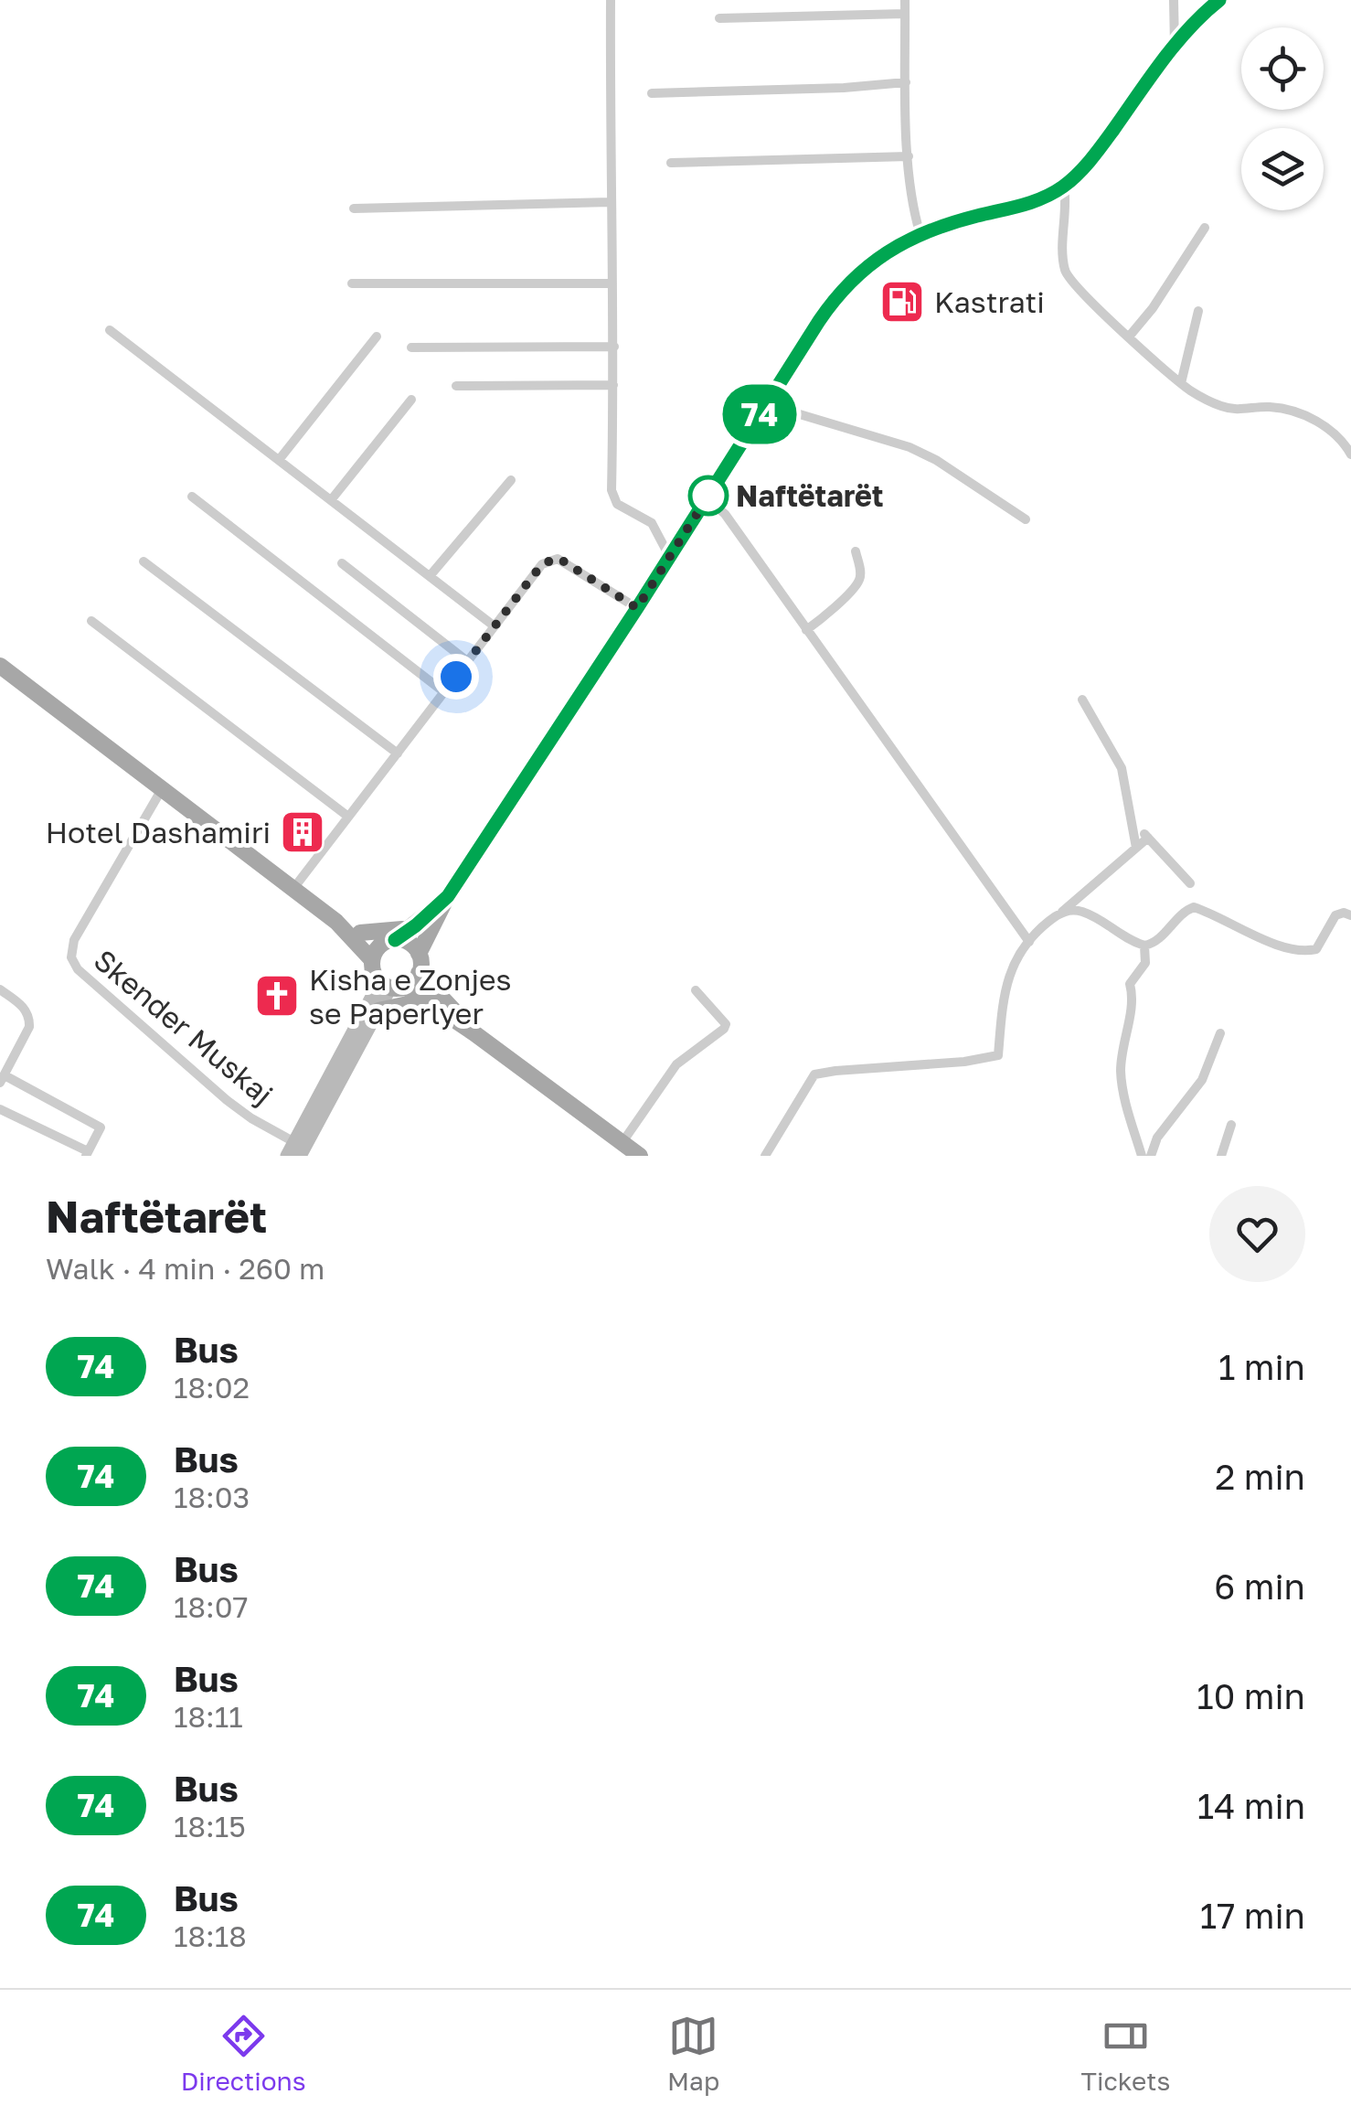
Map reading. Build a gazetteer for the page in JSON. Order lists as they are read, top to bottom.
{
  "streets": {
    "street": ["Skender Muskaj"]
  },
  "places": {
    "fuel station": ["Kastrati"],
    "other": ["Naftëtarët"],
    "building": ["Hotel Dashamiri"],
    "church": ["Kisha e Zonjes se Paperlyer"]
  },
  "lines": ["bus line 74"],
  "page": {
    "on_map": "74",
    "heading": ["Naftëtarët", "Walk · 4 min · 260 m"],
    "list": [
      {
        "mark": "74",
        "name": "Bus",
        "note": "18:02",
        "value": "1 min"
      },
      {
        "mark": "74",
        "name": "Bus",
        "note": "18:03",
        "value": "2 min"
      },
      {
        "mark": "74",
        "name": "Bus",
        "note": "18:07",
        "value": "6 min"
      },
      {
        "mark": "74",
        "name": "Bus",
        "note": "18:11",
        "value": "10 min"
      },
      {
        "mark": "74",
        "name": "Bus",
        "note": "18:15",
        "value": "14 min"
      },
      {
        "mark": "74",
        "name": "Bus",
        "note": "18:18",
        "value": "17 min"
      }
    ],
    "tabs": ["Directions", "Map", "Tickets"]
  }
}
